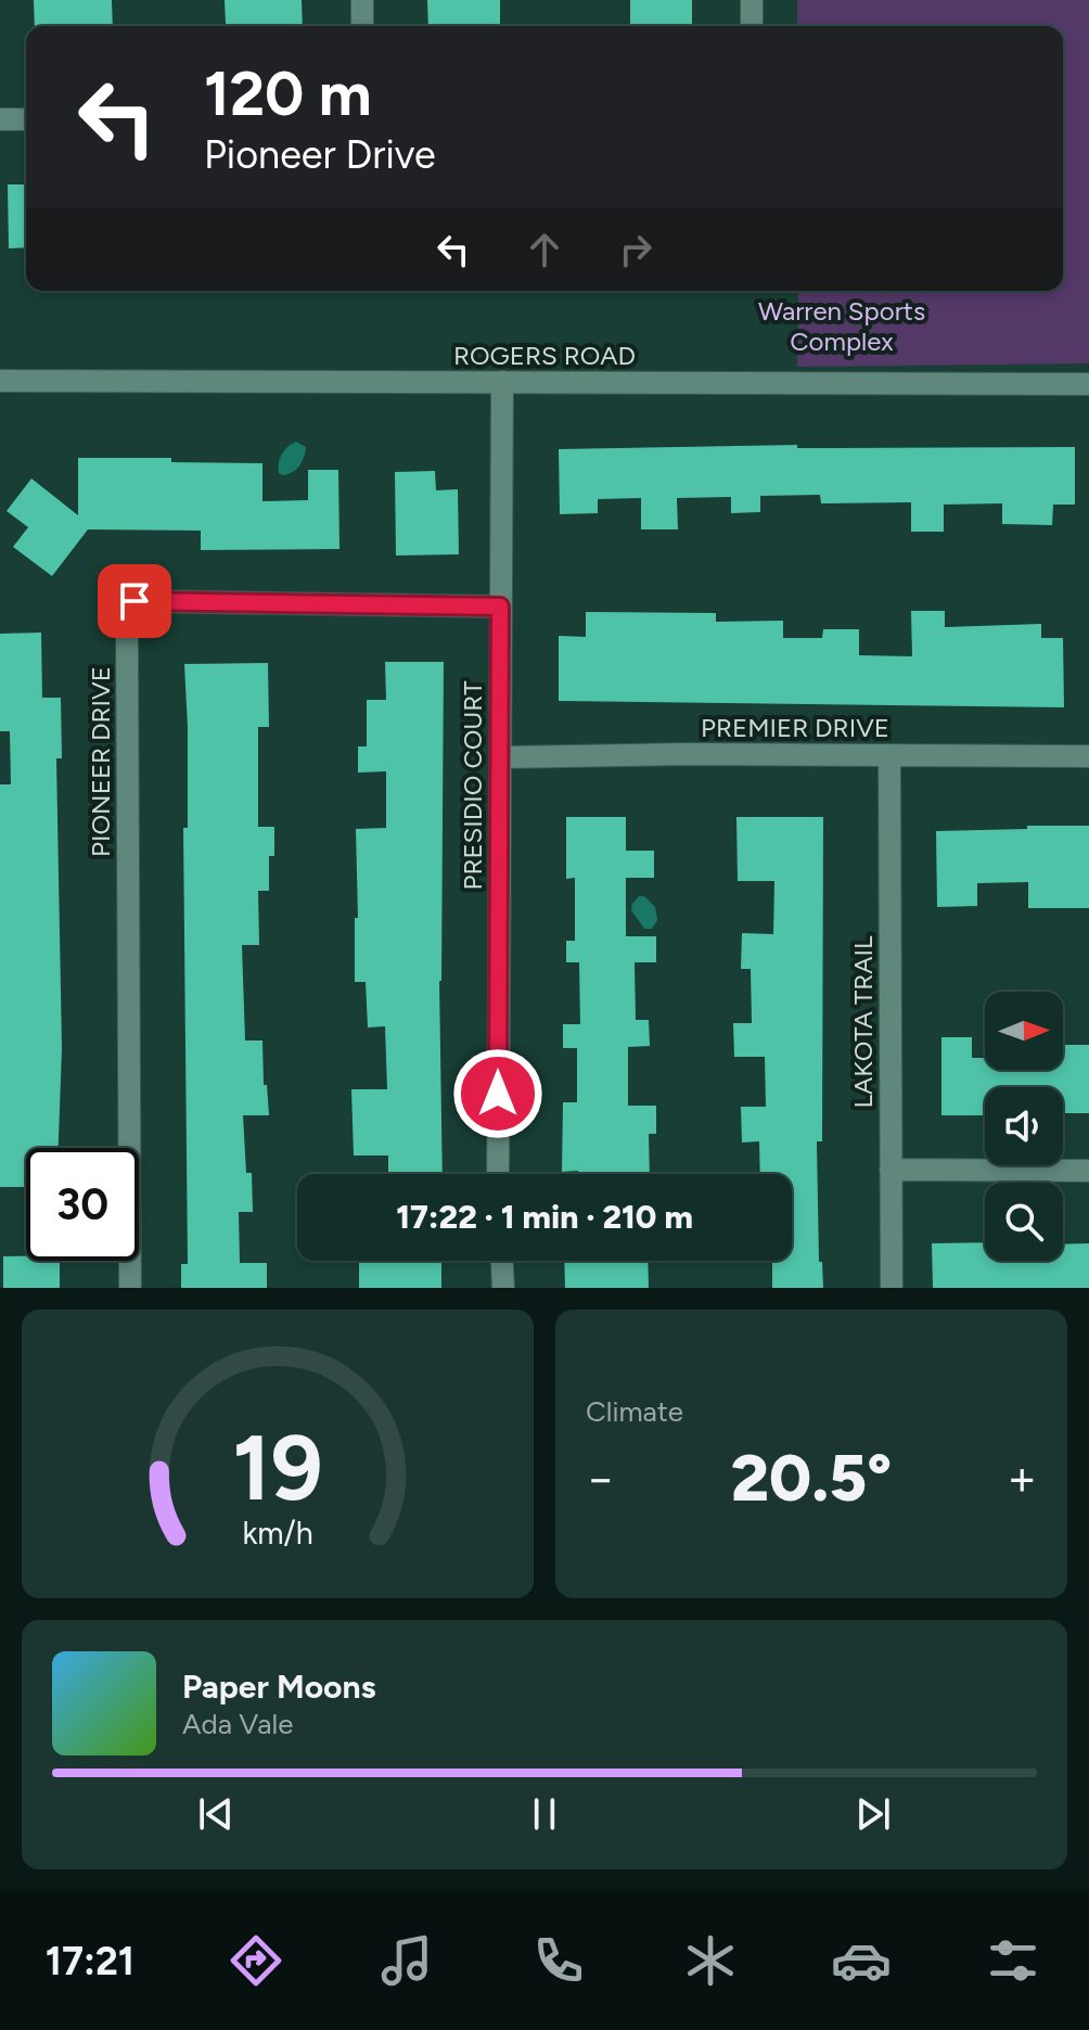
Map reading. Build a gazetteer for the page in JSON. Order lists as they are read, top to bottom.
{
  "streets": {
    "street": [
      "ROGERS ROAD",
      "PREMIER DRIVE",
      "PIONEER DRIVE",
      "PRESIDIO COURT",
      "LAKOTA TRAIL"
    ]
  },
  "crossings": [
    ["ROGERS ROAD", "PRESIDIO COURT"],
    ["PREMIER DRIVE", "PRESIDIO COURT"],
    ["PREMIER DRIVE", "LAKOTA TRAIL"],
    ["PIONEER DRIVE", "PRESIDIO COURT"]
  ],
  "parks": ["Warren Sports Complex"],
  "north": "right",
  "page": {
    "turn": ["120 m", "Pioneer Drive"],
    "limit": "30",
    "trip": "17:22 · 1 min · 210 m",
    "tile": "Climate",
    "heat": ["−", "20.5°", "+"],
    "song": ["Paper Moons", "Ada Vale"],
    "tabs": "17:21",
    "gauge": ["19", "km/h"]
  }
}
